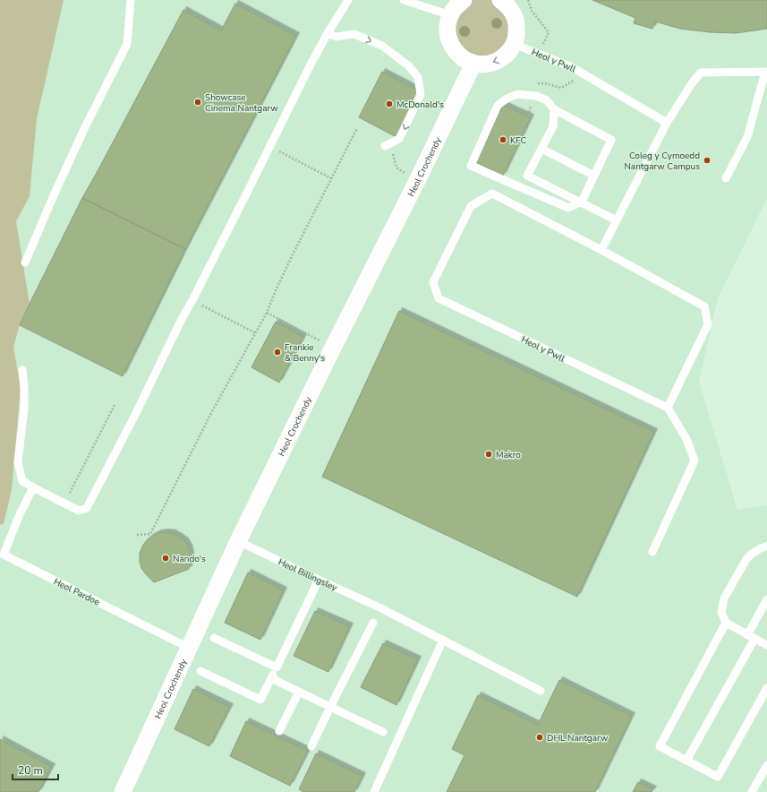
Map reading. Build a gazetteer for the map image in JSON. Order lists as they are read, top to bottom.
{
  "streets": {
    "street": ["Heol Crochendy"],
    "lane": ["Heol y Pwll", "Heol Billingsley", "Heol Pardoe"]
  },
  "crossings": [
    ["Heol Crochendy", "Heol Billingsley"],
    ["Heol Crochendy", "Heol Pardoe"]
  ],
  "places": [
    "Showcase Cinema Nantgarw",
    "McDonald's",
    "KFC",
    "Coleg y Cymoedd Nantgarw Campus",
    "Frankie & Benny's",
    "Makro",
    "Nando's",
    "DHL Nantgarw"
  ],
  "scale_bar": "20 m"
}
